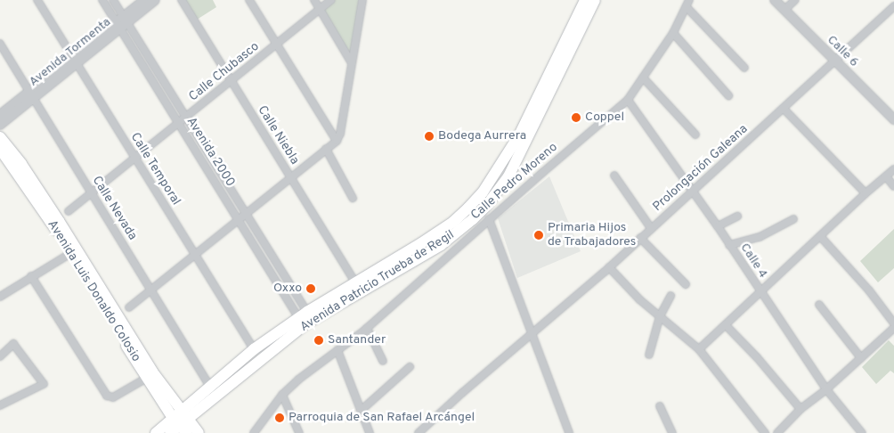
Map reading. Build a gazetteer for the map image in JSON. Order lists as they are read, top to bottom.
{
  "streets": {
    "main road": ["Avenida Patricio Trueba de Regil", "Avenida Luis Donaldo Colosio"],
    "street": [
      "Calle 6",
      "Avenida Tormenta",
      "Calle Chubasco",
      "Calle Niebla",
      "Avenida 2000",
      "Prolongación Galeana",
      "Calle Temporal",
      "Calle Pedro Moreno",
      "Calle Nevada",
      "Calle 4"
    ]
  },
  "crossings": [
    ["Calle 6", "Prolongación Galeana"],
    ["Avenida Tormenta", "Avenida 2000"],
    ["Avenida Tormenta", "Calle Temporal"],
    ["Avenida Tormenta", "Calle Nevada"],
    ["Calle Chubasco", "Calle Niebla"],
    ["Calle Chubasco", "Avenida 2000"],
    ["Calle Chubasco", "Calle Temporal"],
    ["Calle Chubasco", "Calle Nevada"],
    ["Calle Niebla", "Avenida Patricio Trueba de Regil"],
    ["Avenida 2000", "Avenida Patricio Trueba de Regil"],
    ["Prolongación Galeana", "Calle 4"],
    ["Calle Temporal", "Avenida Patricio Trueba de Regil"],
    ["Calle Pedro Moreno", "Calle 4"],
    ["Calle Nevada", "Avenida Patricio Trueba de Regil"],
    ["Avenida Patricio Trueba de Regil", "Avenida Luis Donaldo Colosio"]
  ],
  "places": [
    "Coppel",
    "Bodega Aurrera",
    "Primaria Hijos de Trabajadores",
    "Oxxo",
    "Santander",
    "Parroquia de San Rafael Arcángel"
  ]
}
